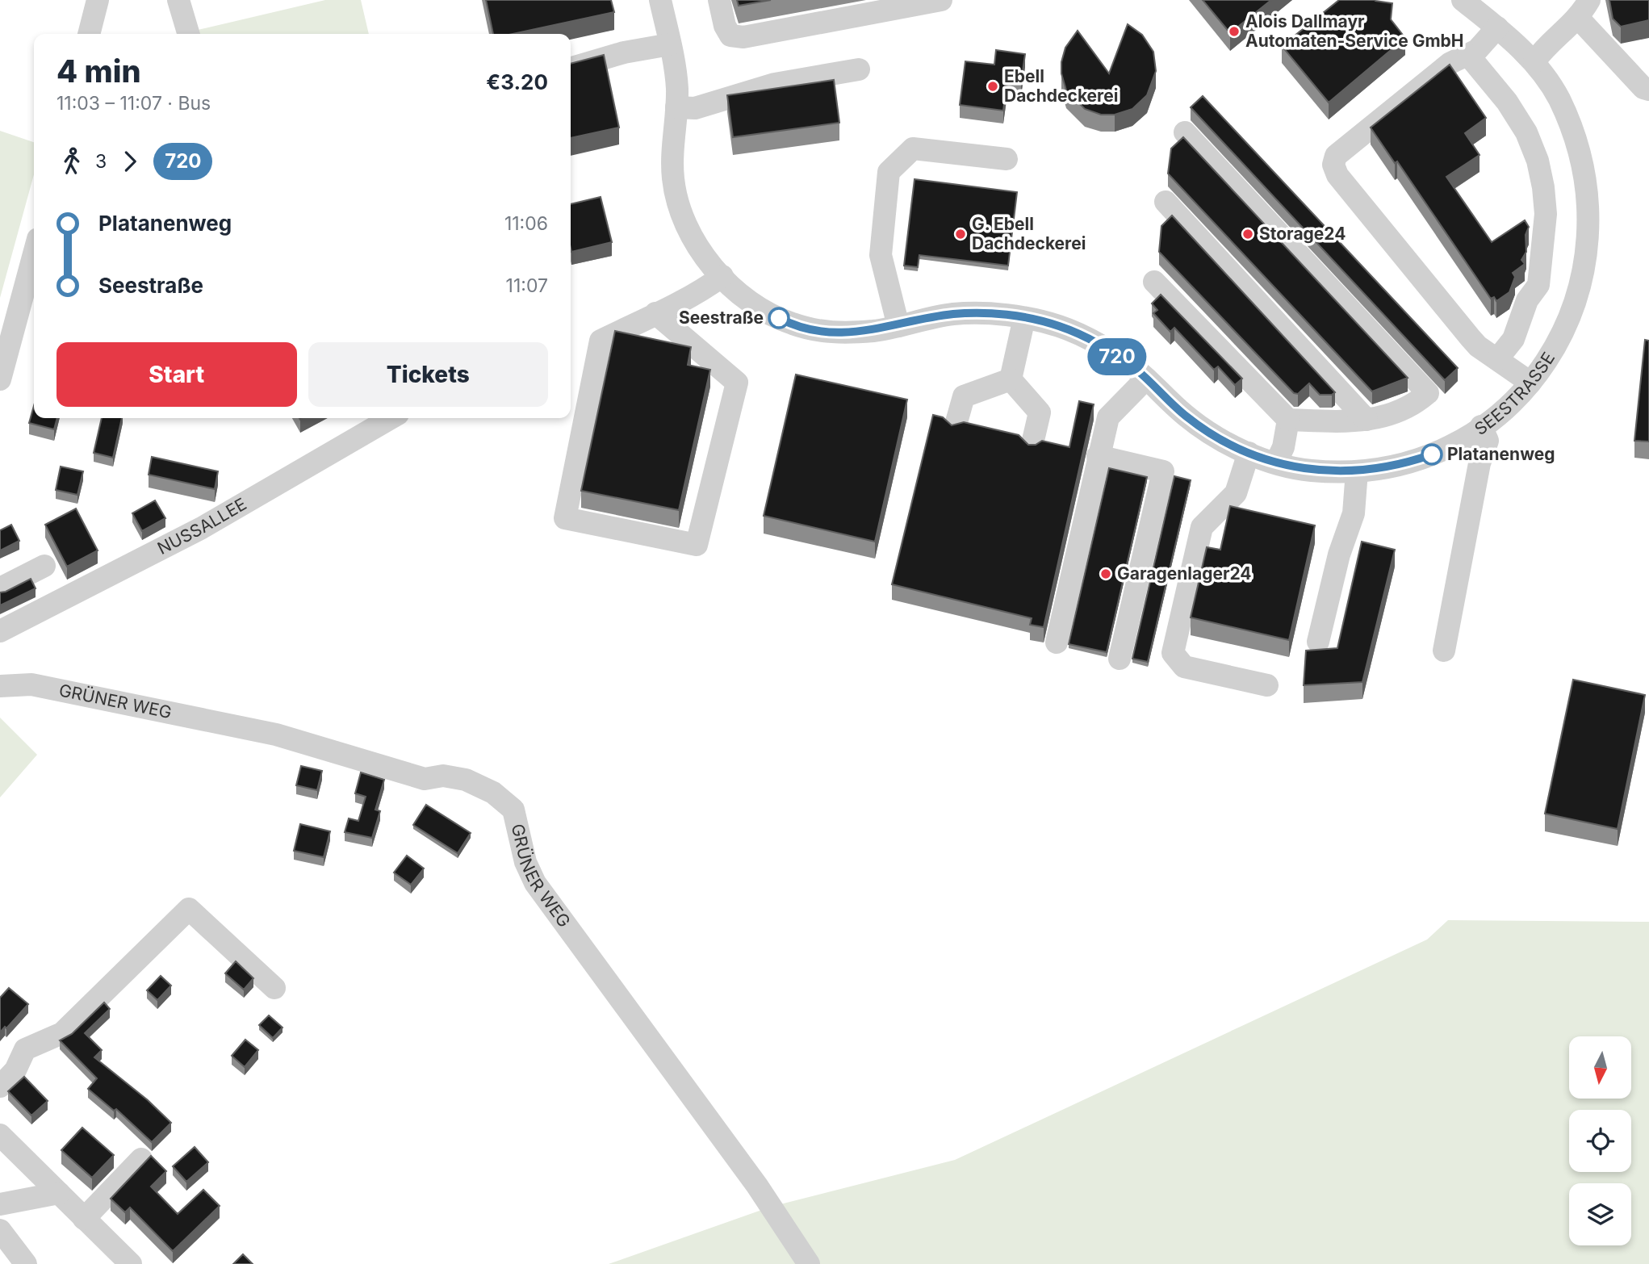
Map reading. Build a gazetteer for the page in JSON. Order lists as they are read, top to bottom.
{
  "streets": {
    "street": ["SEESTRASSE", "NUSSALLEE", "GRÜNER WEG"]
  },
  "places": [
    "Alois Dallmayr Automaten-Service GmbH",
    "Ebell Dachdeckerei",
    "G. Ebell Dachdeckerei",
    "Storage24",
    "Seestraße",
    "Platanenweg",
    "Garagenlager24"
  ],
  "lines": ["bus line 720"],
  "north": "bottom",
  "page": {
    "on_map": "720",
    "heading": ["4 min", "11:03 – 11:07 · Bus", "€3.20"],
    "legs": ["3", "720"],
    "list": [
      {
        "name": "Platanenweg",
        "value": "11:06"
      },
      {
        "name": "Seestraße",
        "value": "11:07"
      }
    ],
    "buttons": ["Start", "Tickets"]
  }
}
